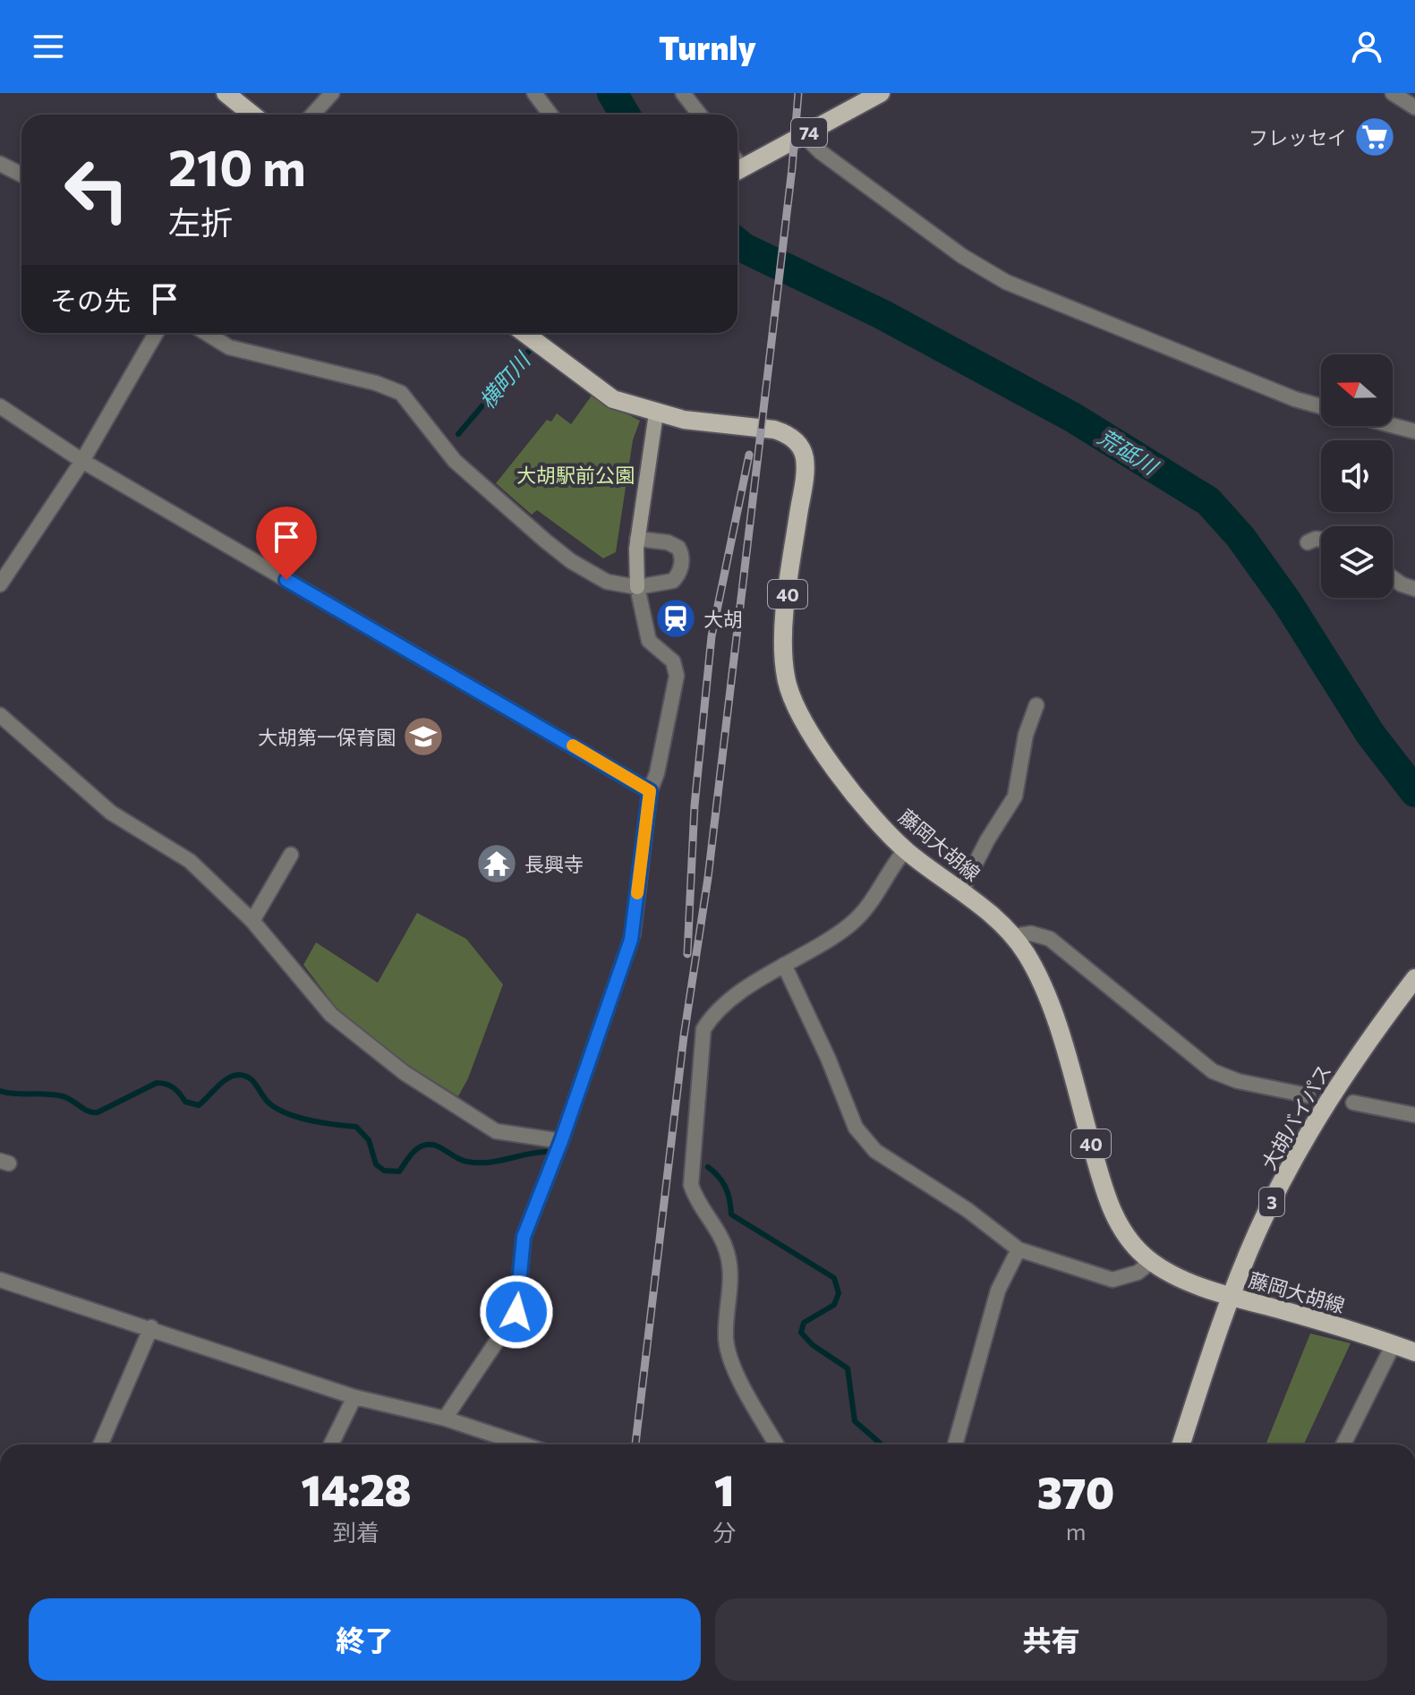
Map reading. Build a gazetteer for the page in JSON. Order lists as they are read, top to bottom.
{
  "streets": {
    "main road": [
      "74",
      "40",
      "藤岡大胡線",
      "大胡バイパス",
      "3"
    ]
  },
  "crossings": [
    ["藤岡大胡線", "大胡バイパス"]
  ],
  "water": ["横町川", "荒砥川"],
  "parks": ["大胡駅前公園"],
  "places": {
    "supermarket": ["フレッセイ"],
    "station": ["大胡"],
    "school or university": ["大胡第一保育園"],
    "temple": ["長興寺"]
  },
  "north": "left",
  "page": {
    "header": "Turnly",
    "turn": ["210 m", "左折"],
    "then": "その先",
    "eta": [
      "14:28",
      "到着",
      "1",
      "分",
      "370",
      "m"
    ],
    "buttons": ["終了", "共有"]
  }
}
